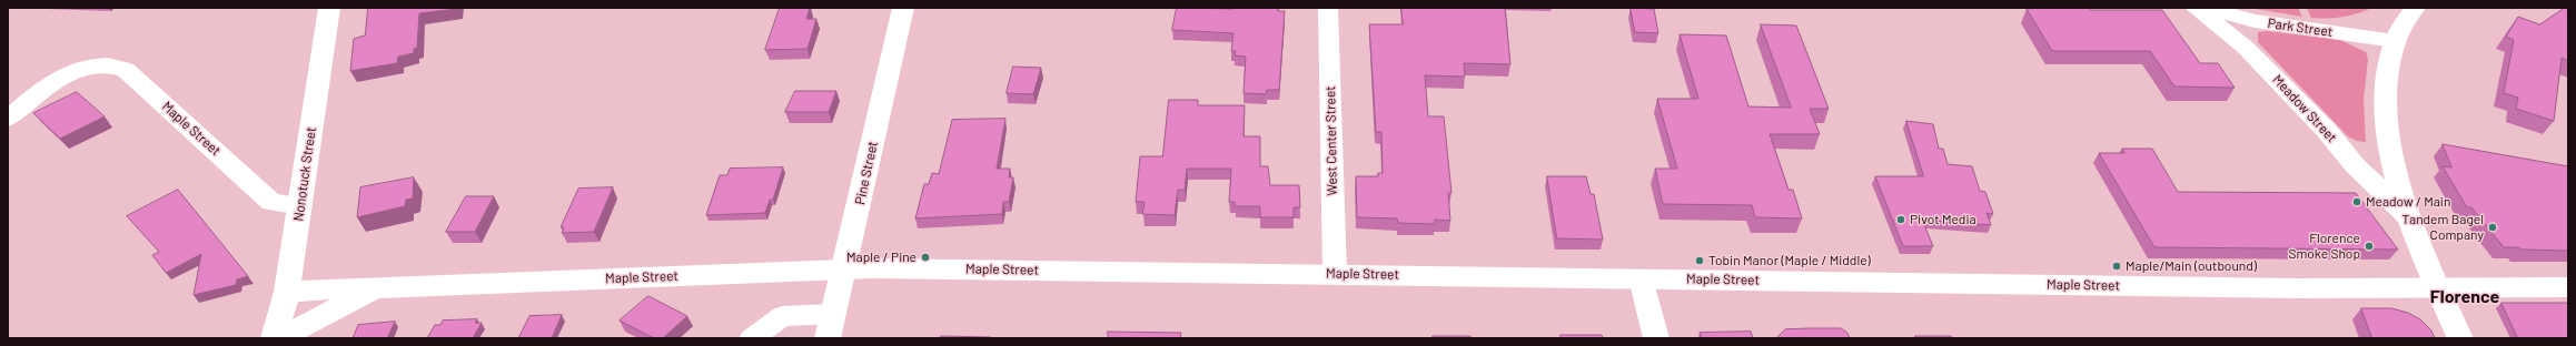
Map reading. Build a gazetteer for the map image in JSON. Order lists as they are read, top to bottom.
{
  "streets": {
    "main road": [
      "Park Street",
      "Meadow Street",
      "Maple Street",
      "Pine Street",
      "Nonotuck Street"
    ],
    "street": ["West Center Street"]
  },
  "crossings": [
    ["Maple Street", "West Center Street"],
    ["Maple Street", "Pine Street"],
    ["Maple Street", "Nonotuck Street"]
  ],
  "districts": ["Florence"],
  "places": [
    "Meadow / Main",
    "Pivot Media",
    "Tandem Bagel Company",
    "Florence Smoke Shop",
    "Maple / Pine",
    "Tobin Manor (Maple / Middle)",
    "Maple/Main (outbound)"
  ]
}
